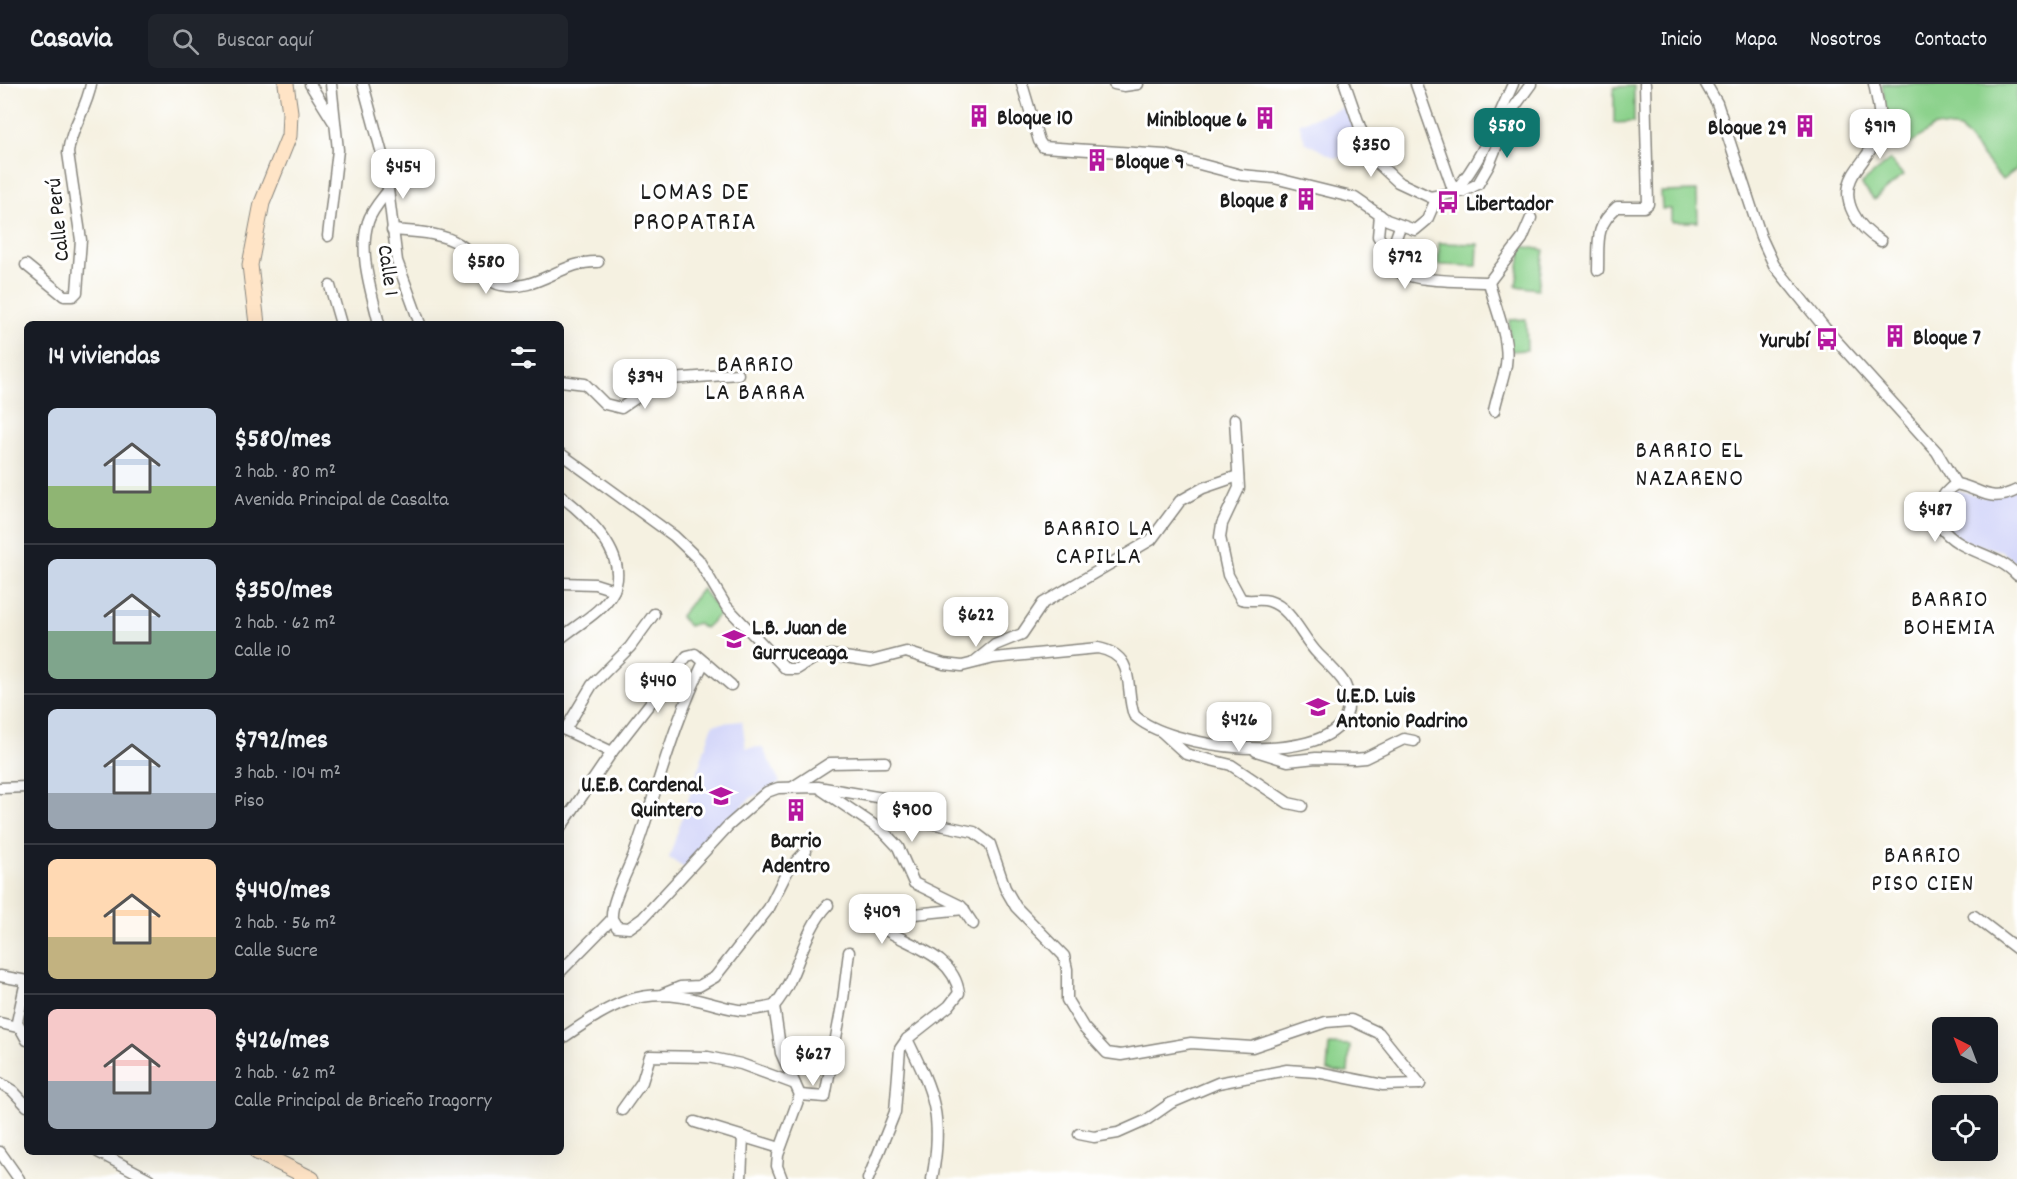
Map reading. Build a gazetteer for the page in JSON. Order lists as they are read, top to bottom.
{
  "streets": {
    "street": ["Calle Perú", "Calle 1"]
  },
  "districts": [
    "LOMAS DE PROPATRIA",
    "BARRIO LA BARRA",
    "BARRIO EL NAZARENO",
    "BARRIO LA CAPILLA",
    "BARRIO BOHEMIA",
    "BARRIO PISO CIEN"
  ],
  "places": {
    "building": [
      "Bloque 10",
      "Minibloque 6",
      "Bloque 29",
      "Bloque 9",
      "Bloque 8",
      "Bloque 7",
      "Barrio Adentro"
    ],
    "bus stop": ["Libertador", "Yurubí"],
    "school or university": ["L.B. Juan de Gurruceaga", "U.E.D. Luis Antonio Padrino", "U.E.B. Cardenal Quintero"]
  },
  "north": "top left",
  "page": {
    "header": "Casavia",
    "search": "Buscar aquí",
    "nav": [
      "Inicio",
      "Mapa",
      "Nosotros",
      "Contacto"
    ],
    "price": [
      "$580",
      "$919",
      "$350",
      "$454",
      "$792",
      "$580",
      "$394",
      "$487",
      "$622",
      "$440",
      "$426",
      "$900",
      "$409",
      "$627"
    ],
    "heading": "14 viviendas",
    "list": [
      {
        "name": "$580/mes",
        "note": "2 hab. · 80 m² · Avenida Principal de Casalta"
      },
      {
        "name": "$350/mes",
        "note": "2 hab. · 62 m² · Calle 10"
      },
      {
        "name": "$792/mes",
        "note": "3 hab. · 104 m² · Piso"
      },
      {
        "name": "$440/mes",
        "note": "2 hab. · 56 m² · Calle Sucre"
      },
      {
        "name": "$426/mes",
        "note": "2 hab. · 62 m² · Calle Principal de Briceño Iragorry"
      }
    ]
  }
}
